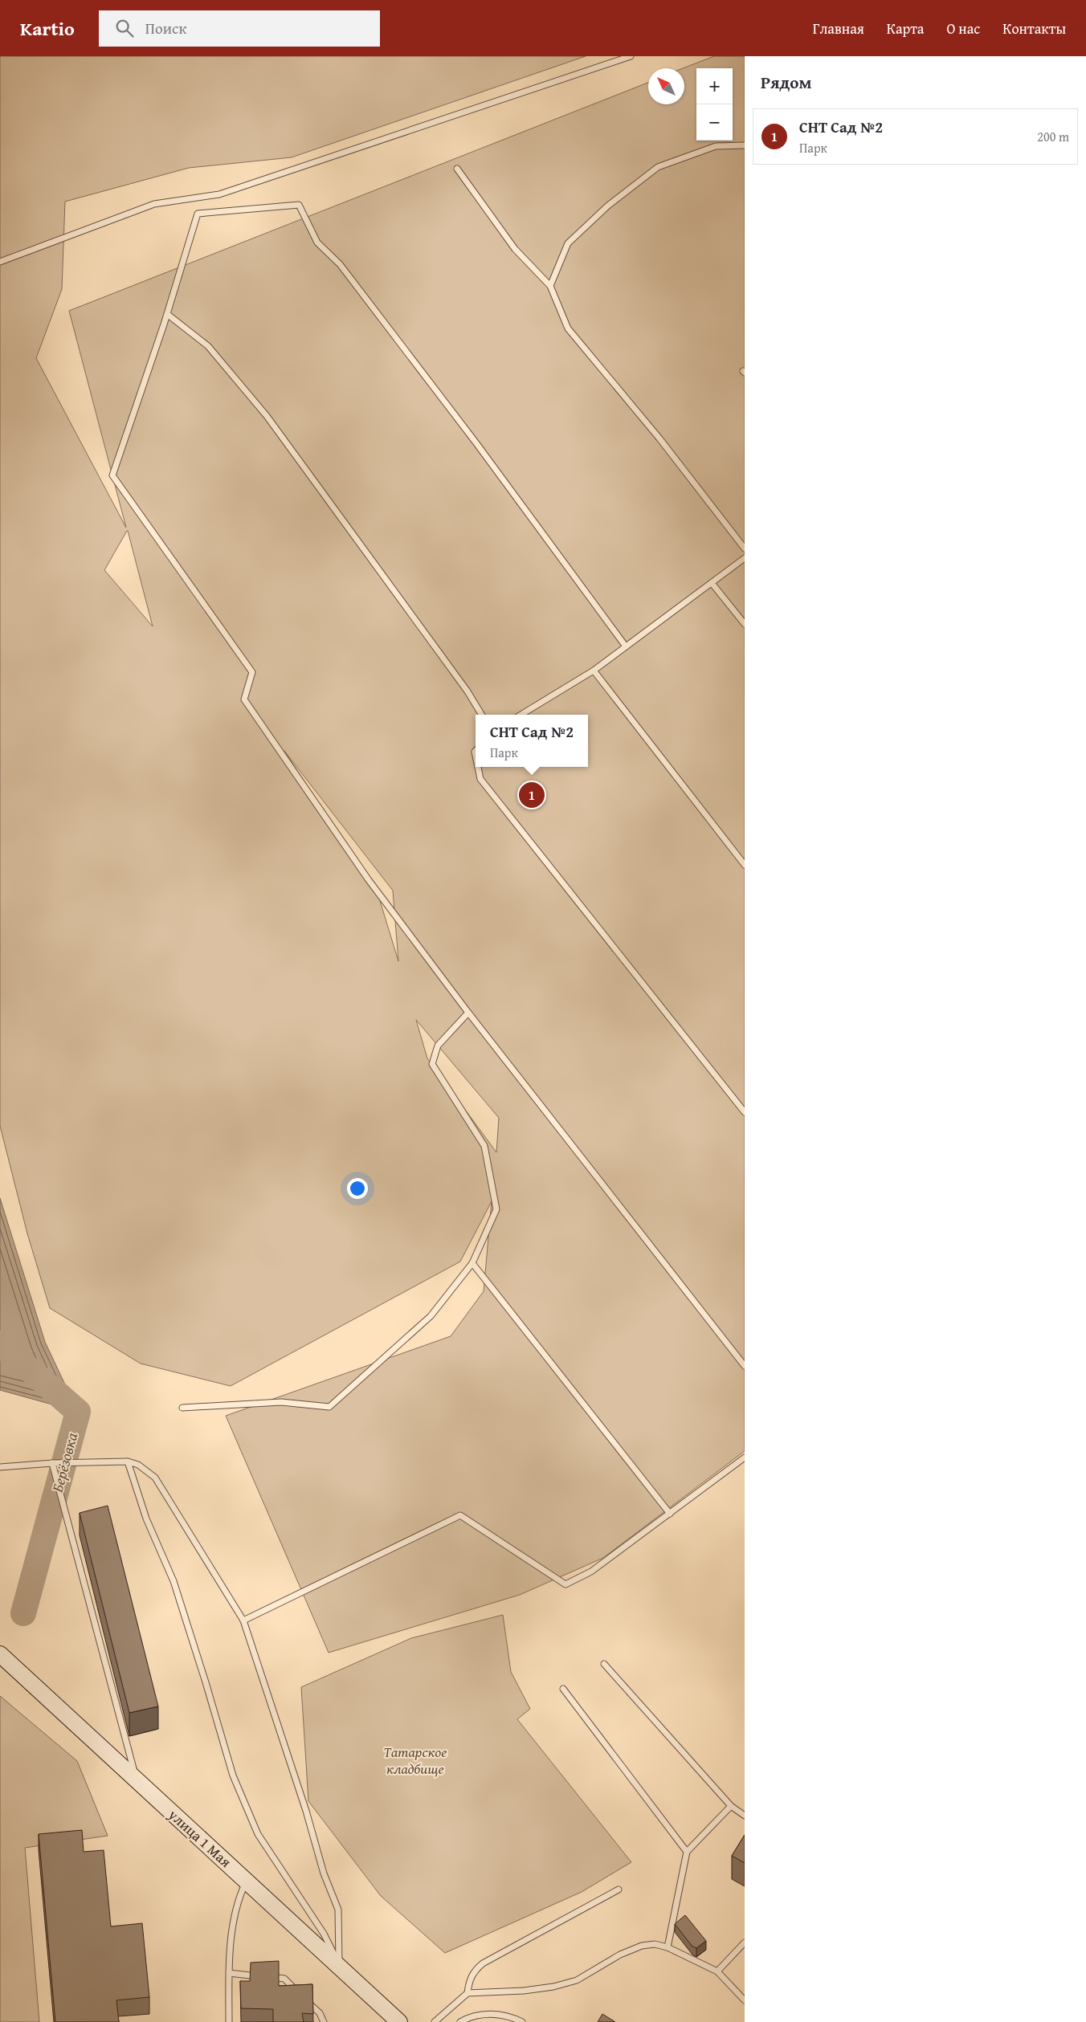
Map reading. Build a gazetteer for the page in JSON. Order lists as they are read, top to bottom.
{
  "streets": {
    "main road": ["улица 1 Мая"]
  },
  "water": ["Берёзовка"],
  "parks": ["Татарское кладбище"],
  "north": "top left",
  "page": {
    "header": "Kartio",
    "search": "Поиск",
    "nav": [
      "Главная",
      "Карта",
      "О нас",
      "Контакты"
    ],
    "heading": "Рядом",
    "map_buttons": ["+", "−"],
    "list": [
      {
        "mark": "1",
        "name": "СНТ Сад №2",
        "note": "Парк",
        "value": "200 m"
      }
    ],
    "popup": ["СНТ Сад №2", "Парк"],
    "pins": "1"
  }
}
